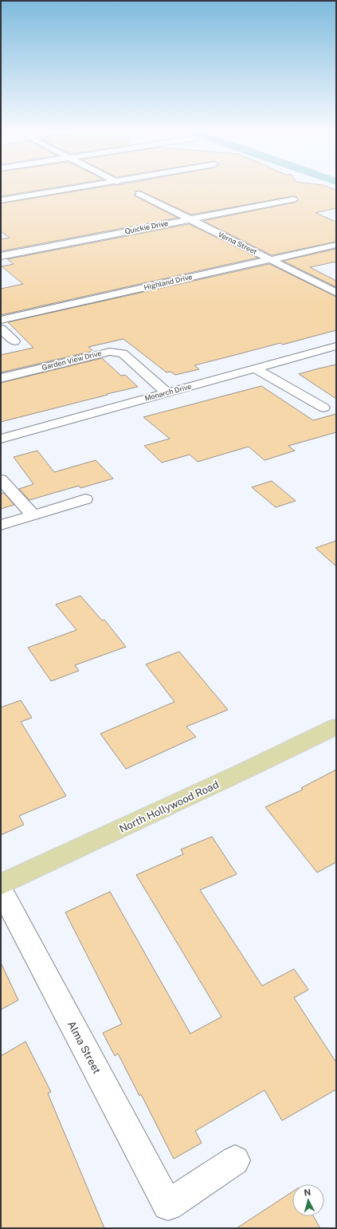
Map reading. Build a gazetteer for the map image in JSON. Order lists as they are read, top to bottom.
{
  "streets": {
    "main road": ["North Hollywood Road"],
    "street": [
      "Quickie Drive",
      "Verna Street",
      "Highland Drive",
      "Garden View Drive",
      "Monarch Drive",
      "Alma Street"
    ]
  },
  "crossings": [
    ["Quickie Drive", "Verna Street"],
    ["Verna Street", "Highland Drive"],
    ["Garden View Drive", "Monarch Drive"]
  ],
  "north": "top"
}
